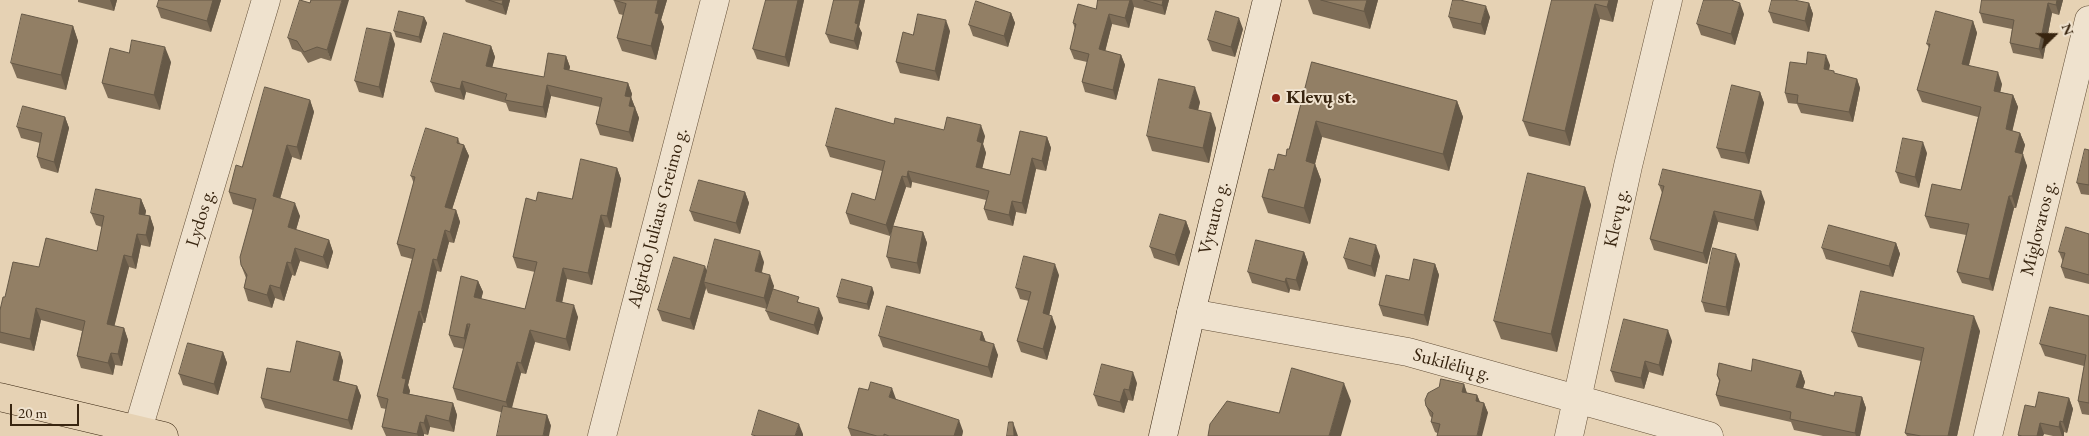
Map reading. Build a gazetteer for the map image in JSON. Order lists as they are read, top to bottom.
{
  "streets": {
    "street": [
      "Lydos g.",
      "Algirdo Juliaus Greimo g.",
      "Vytauto g.",
      "Klevų g.",
      "Miglovaros g.",
      "Sukilėlių g."
    ]
  },
  "crossings": [
    ["Vytauto g.", "Sukilėlių g."],
    ["Klevų g.", "Sukilėlių g."]
  ],
  "places": ["Klevų st."],
  "scale_bar": "20 m",
  "north": "right"
}
